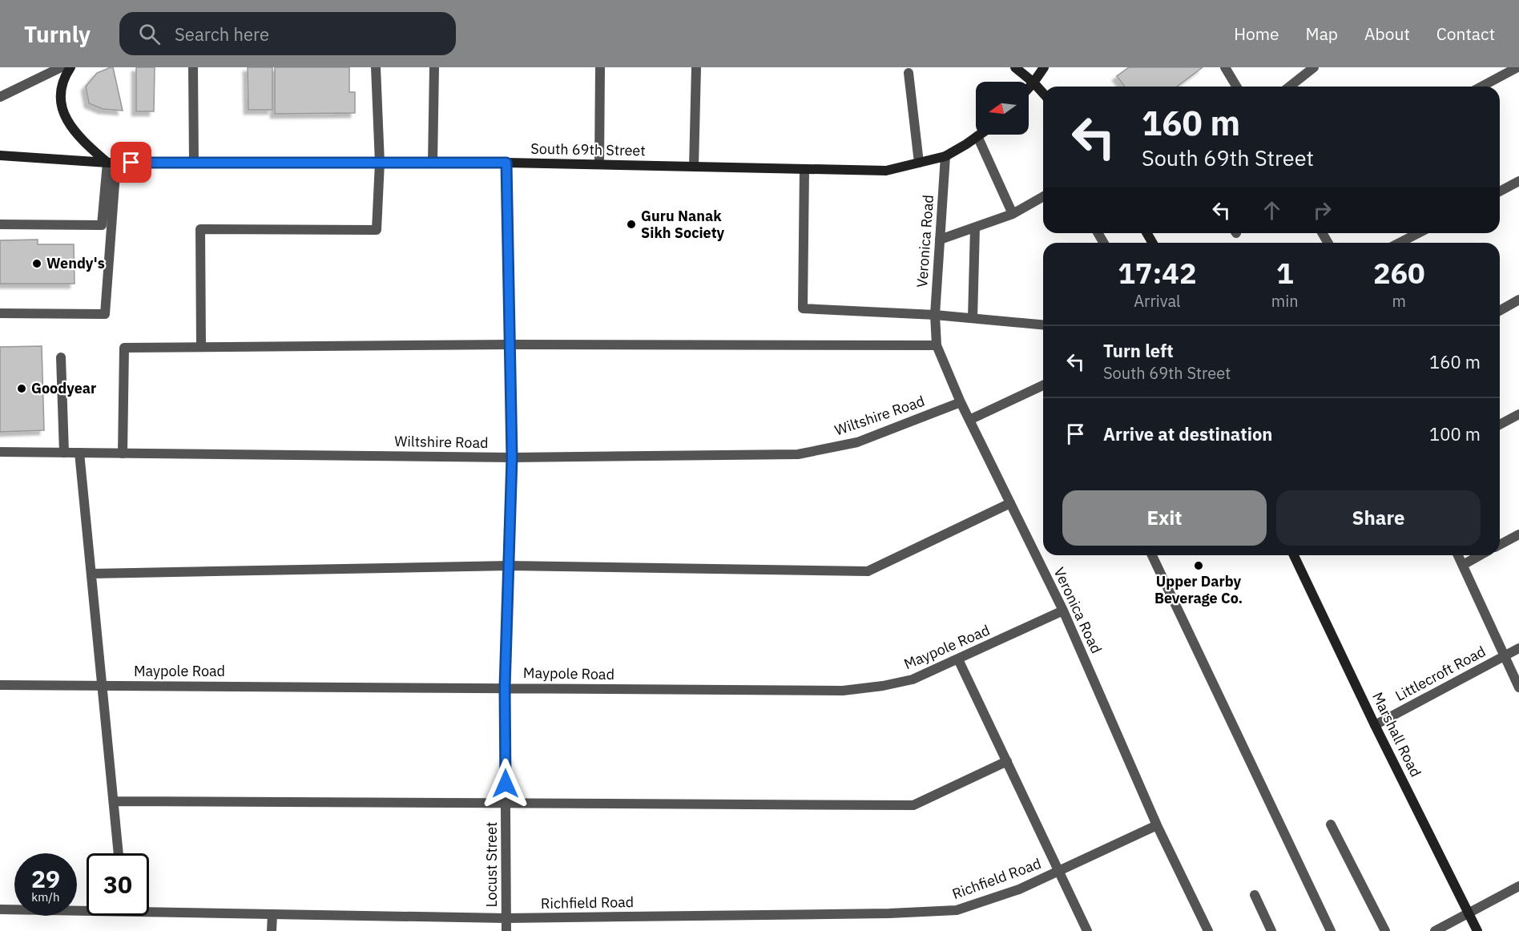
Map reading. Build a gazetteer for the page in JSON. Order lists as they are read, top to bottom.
{
  "streets": {
    "main road": ["South 69th Street", "Marshall Road"],
    "street": [
      "Veronica Road",
      "Wiltshire Road",
      "Maypole Road",
      "Littlecroft Road",
      "Locust Street",
      "Richfield Road"
    ]
  },
  "crossings": [
    ["South 69th Street", "Veronica Road"],
    ["South 69th Street", "Locust Street"],
    ["Veronica Road", "Wiltshire Road"],
    ["Veronica Road", "Maypole Road"],
    ["Veronica Road", "Richfield Road"],
    ["Wiltshire Road", "Locust Street"],
    ["Maypole Road", "Locust Street"],
    ["Littlecroft Road", "Marshall Road"],
    ["Locust Street", "Richfield Road"]
  ],
  "places": [
    "Guru Nanak Sikh Society",
    "Wendy's",
    "Goodyear",
    "Upper Darby Beverage Co."
  ],
  "north": "left",
  "page": {
    "header": "Turnly",
    "search": "Search here",
    "nav": [
      "Home",
      "Map",
      "About",
      "Contact"
    ],
    "turn": ["160 m", "South 69th Street"],
    "eta": [
      "17:42",
      "Arrival",
      "1",
      "min",
      "260",
      "m"
    ],
    "list": [
      {
        "name": "Turn left",
        "note": "South 69th Street",
        "value": "160 m"
      },
      {
        "name": "Arrive at destination",
        "value": "100 m"
      }
    ],
    "buttons": ["Exit", "Share"],
    "speed": "29 km/h",
    "limit": "30"
  }
}
